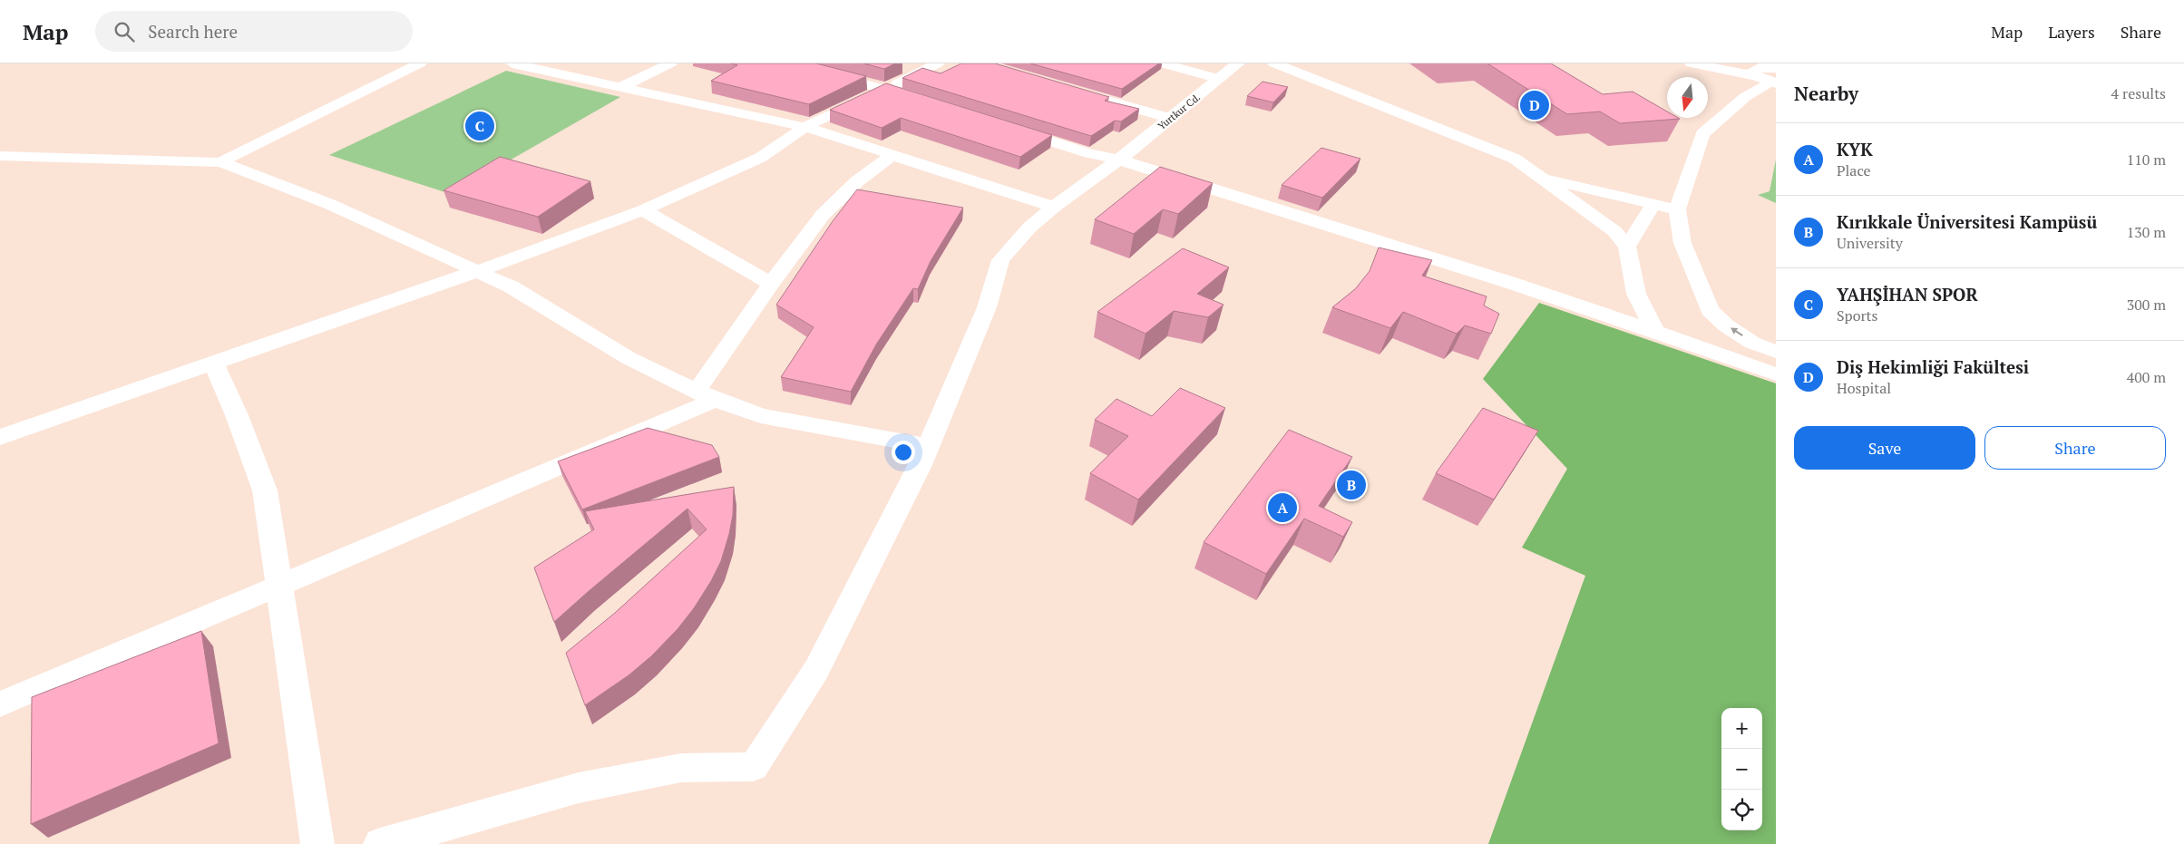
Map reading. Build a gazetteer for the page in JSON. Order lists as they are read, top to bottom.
{
  "streets": {
    "street": ["Yurtkur Cd."]
  },
  "north": "bottom",
  "page": {
    "header": "Map",
    "search": "Search here",
    "nav": ["Map", "Layers", "Share"],
    "heading": ["Nearby", "4 results"],
    "pins": [
      "D",
      "C",
      "B",
      "A"
    ],
    "list": [
      {
        "mark": "A",
        "name": "KYK",
        "note": "Place",
        "value": "110 m"
      },
      {
        "mark": "B",
        "name": "Kırıkkale Üniversitesi Kampüsü",
        "note": "University",
        "value": "130 m"
      },
      {
        "mark": "C",
        "name": "YAHŞİHAN SPOR",
        "note": "Sports",
        "value": "300 m"
      },
      {
        "mark": "D",
        "name": "Diş Hekimliği Fakültesi",
        "note": "Hospital",
        "value": "400 m"
      }
    ],
    "buttons": ["Save", "Share"],
    "map_buttons": ["+", "−"]
  }
}
